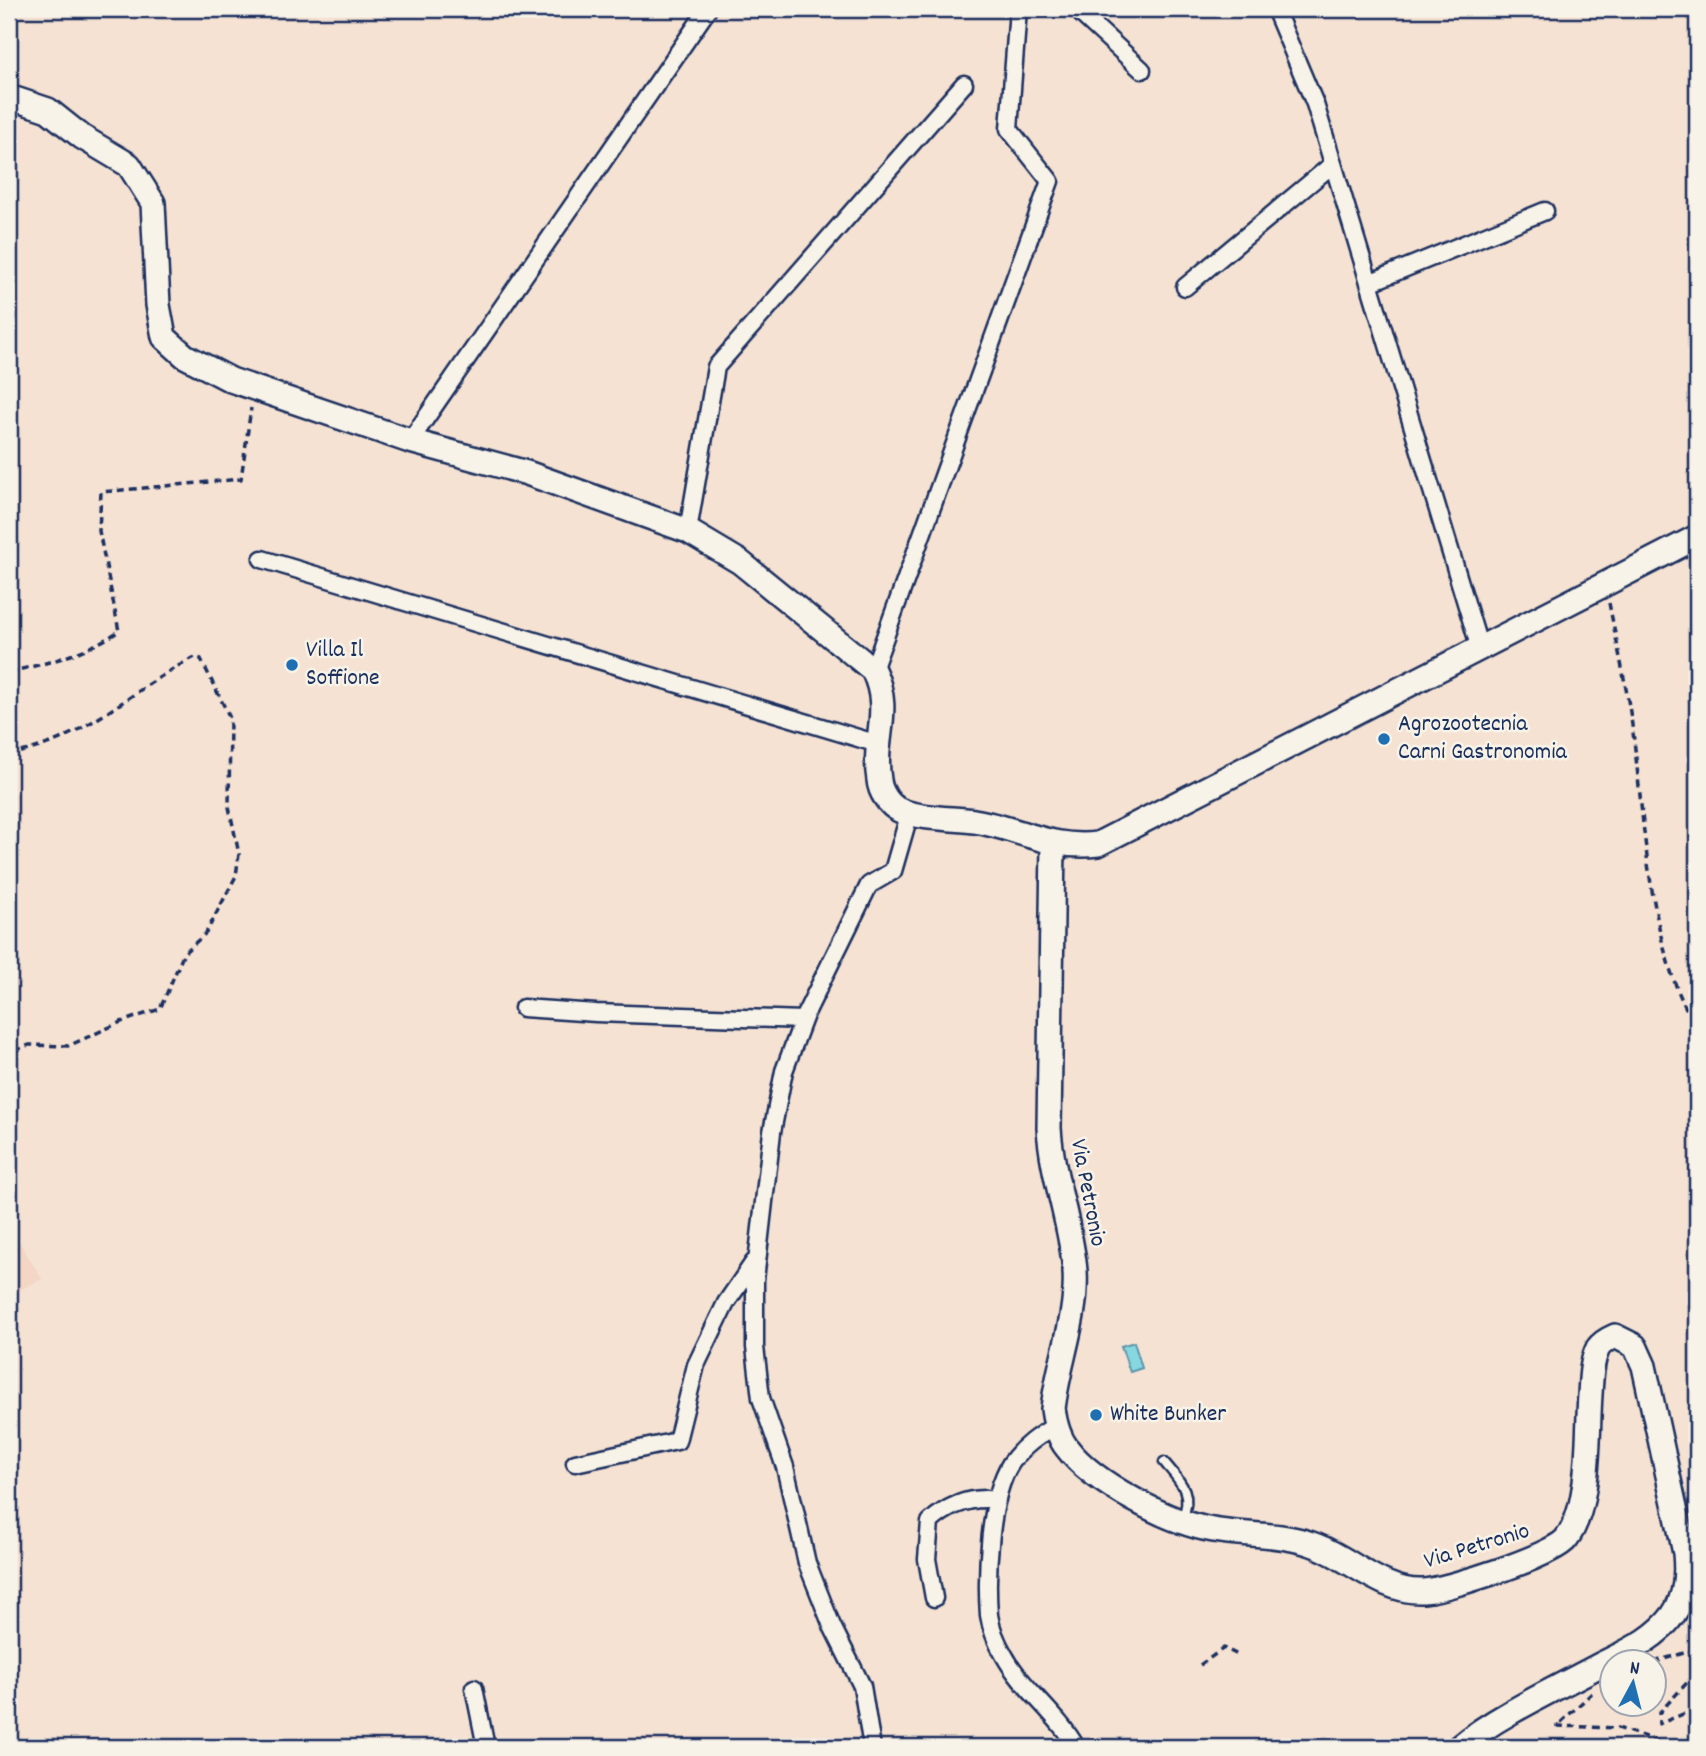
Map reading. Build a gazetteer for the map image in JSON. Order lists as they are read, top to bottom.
{
  "streets": {
    "street": ["Via Petronio"]
  },
  "places": ["Villa Il Soffione", "Agrozootecnia Carni Gastronomia", "White Bunker"],
  "north": "top"
}
